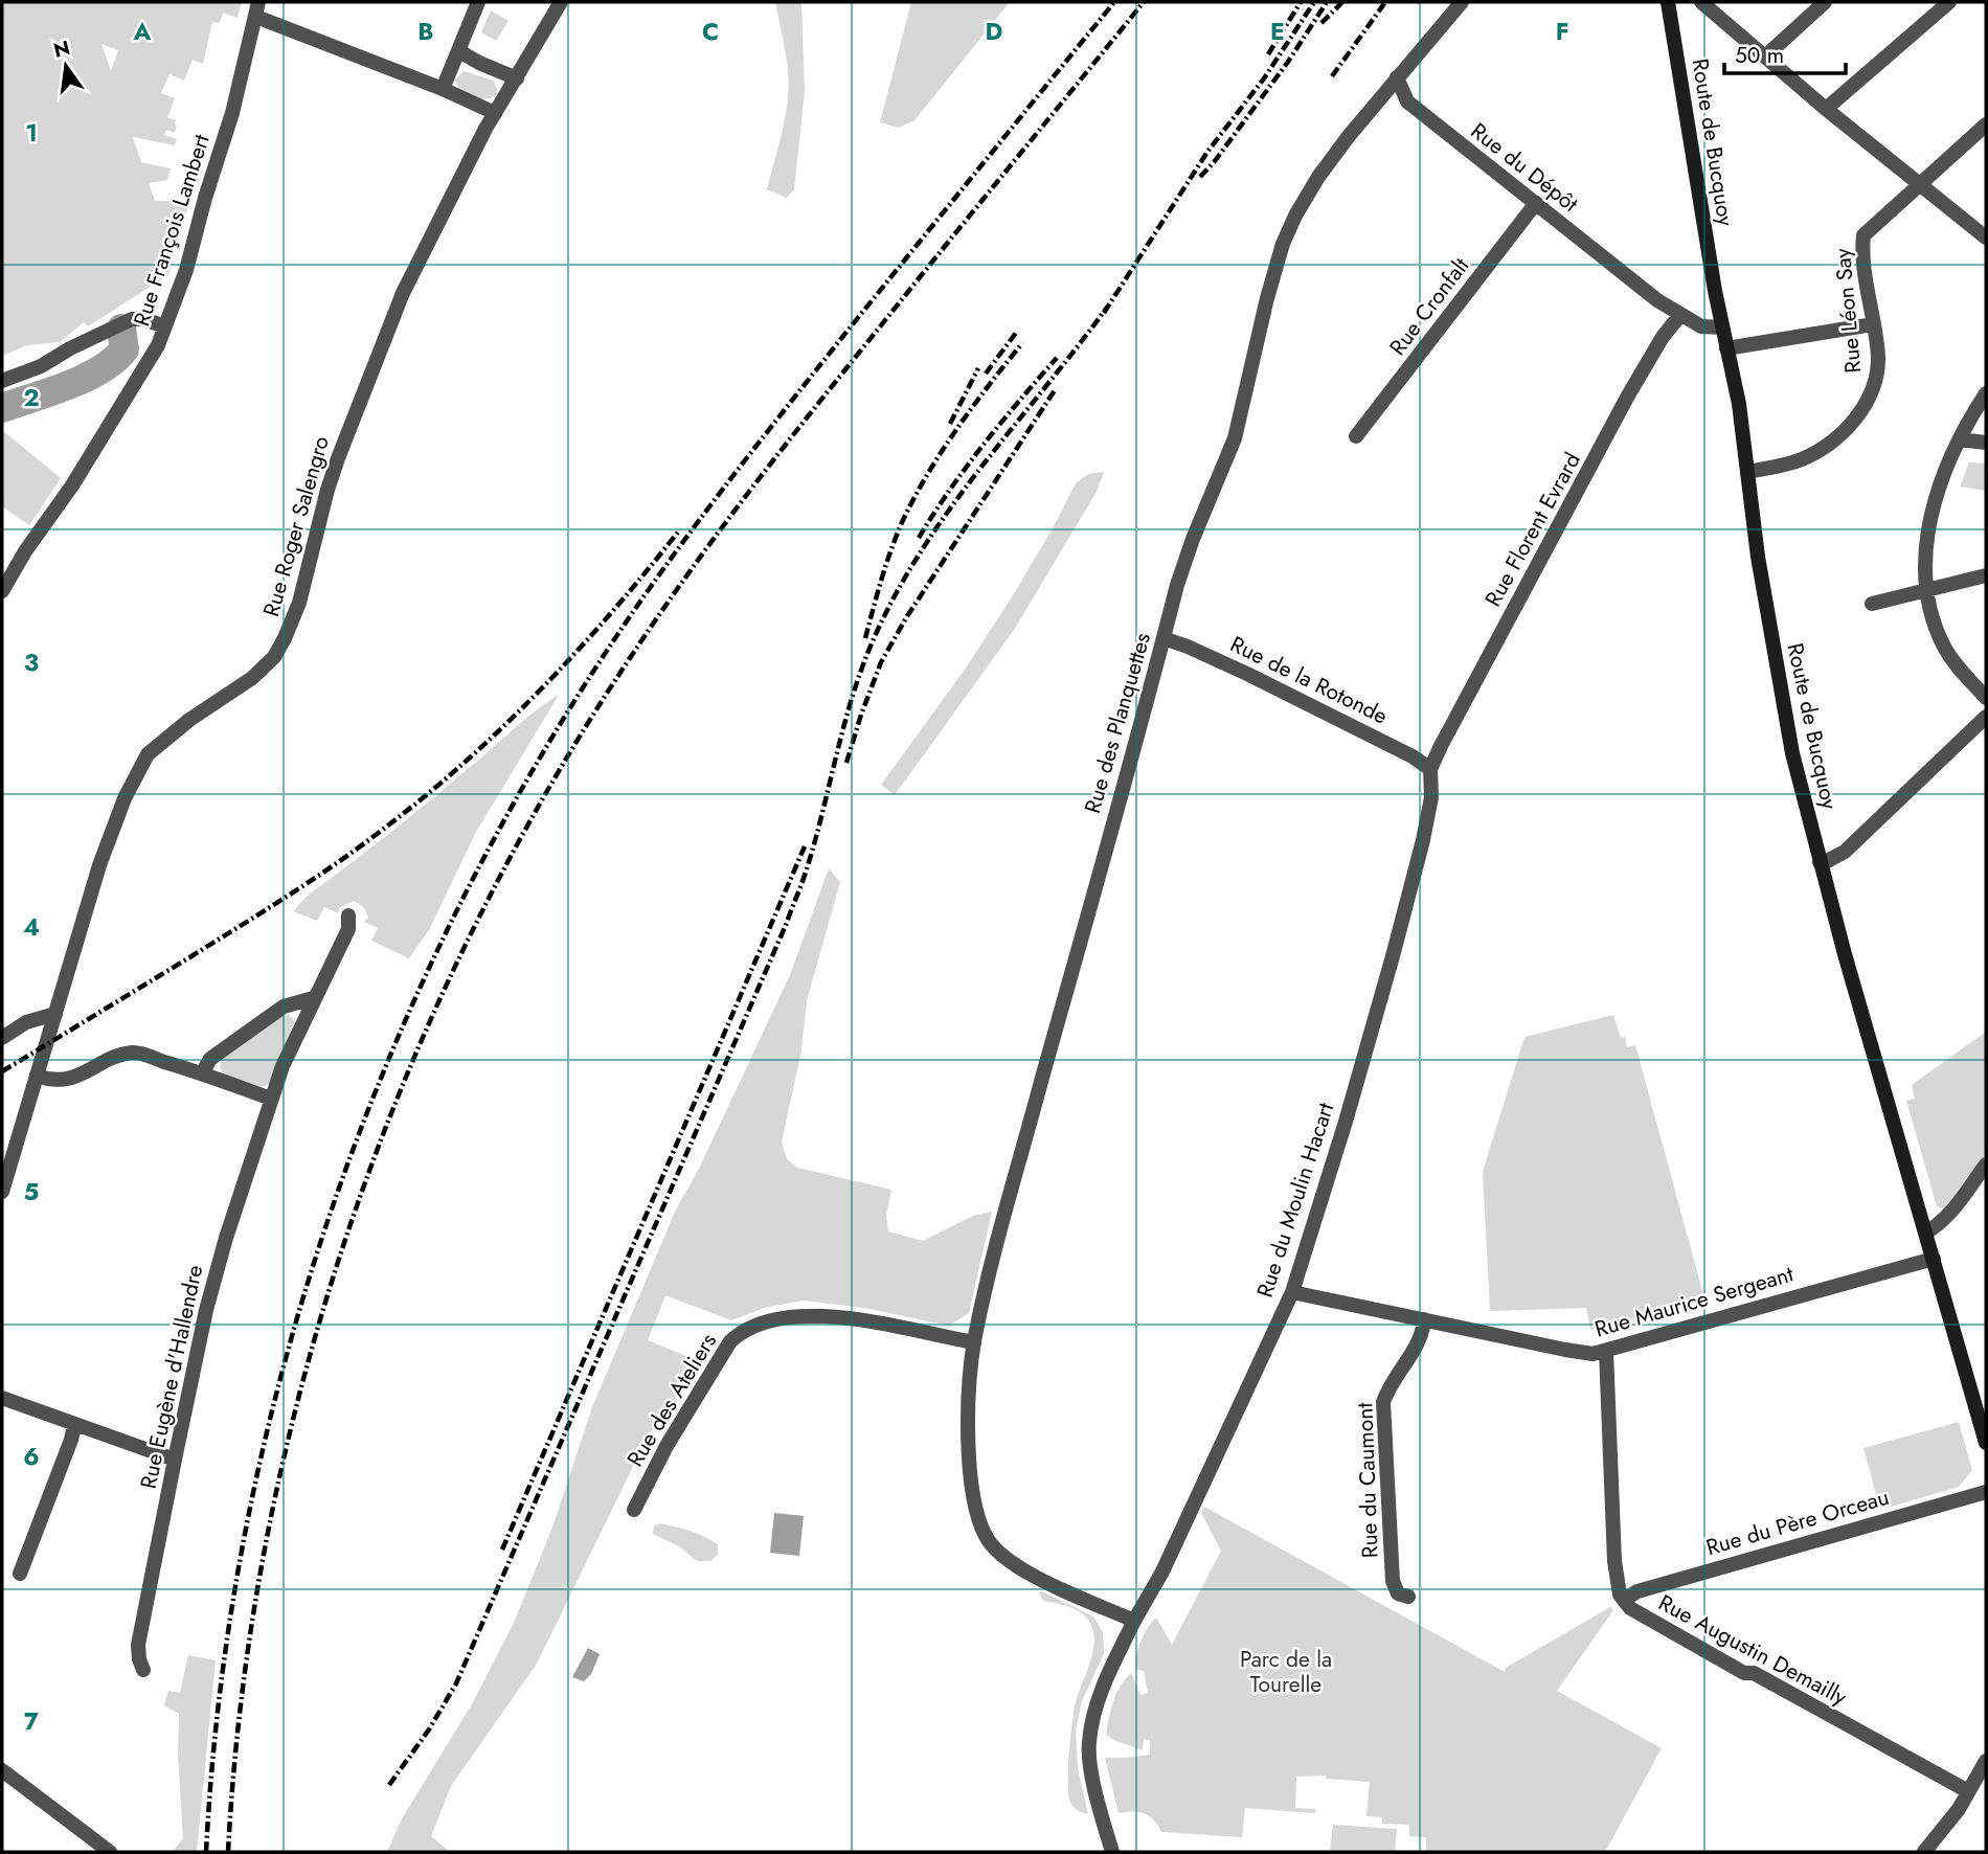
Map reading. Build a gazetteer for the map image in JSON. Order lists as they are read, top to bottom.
{
  "streets": {
    "main road": ["Route de Bucquoy"],
    "street": [
      "Rue du Dépôt",
      "Rue François Lambert",
      "Rue Cronfalt",
      "Rue Léon Say",
      "Rue Roger Salengro",
      "Rue Florent Evrard",
      "Rue de la Rotonde",
      "Rue des Planquettes",
      "Rue du Moulin Hacart",
      "Rue Maurice Sergeant",
      "Rue Eugène d'Hallendre",
      "Rue des Ateliers",
      "Rue du Caumont",
      "Rue du Père Orceau",
      "Rue Augustin Demailly"
    ]
  },
  "crossings": [
    ["Route de Bucquoy", "Rue du Dépôt"],
    ["Route de Bucquoy", "Rue Léon Say"],
    ["Route de Bucquoy", "Rue Maurice Sergeant"],
    ["Rue du Dépôt", "Rue Cronfalt"],
    ["Rue du Dépôt", "Rue Florent Evrard"],
    ["Rue du Dépôt", "Rue des Planquettes"],
    ["Rue Florent Evrard", "Rue de la Rotonde"],
    ["Rue Florent Evrard", "Rue du Moulin Hacart"],
    ["Rue de la Rotonde", "Rue des Planquettes"],
    ["Rue de la Rotonde", "Rue du Moulin Hacart"],
    ["Rue des Planquettes", "Rue du Moulin Hacart"],
    ["Rue des Planquettes", "Rue des Ateliers"],
    ["Rue du Moulin Hacart", "Rue Maurice Sergeant"],
    ["Rue Maurice Sergeant", "Rue du Caumont"],
    ["Rue du Père Orceau", "Rue Augustin Demailly"]
  ],
  "parks": ["Parc de la Tourelle"],
  "scale_bar": "50 m",
  "north": "top",
  "grid": {
    "columns": [
      "A",
      "B",
      "C",
      "D",
      "E",
      "F"
    ],
    "rows": [
      "1",
      "2",
      "3",
      "4",
      "5",
      "6",
      "7"
    ]
  }
}
